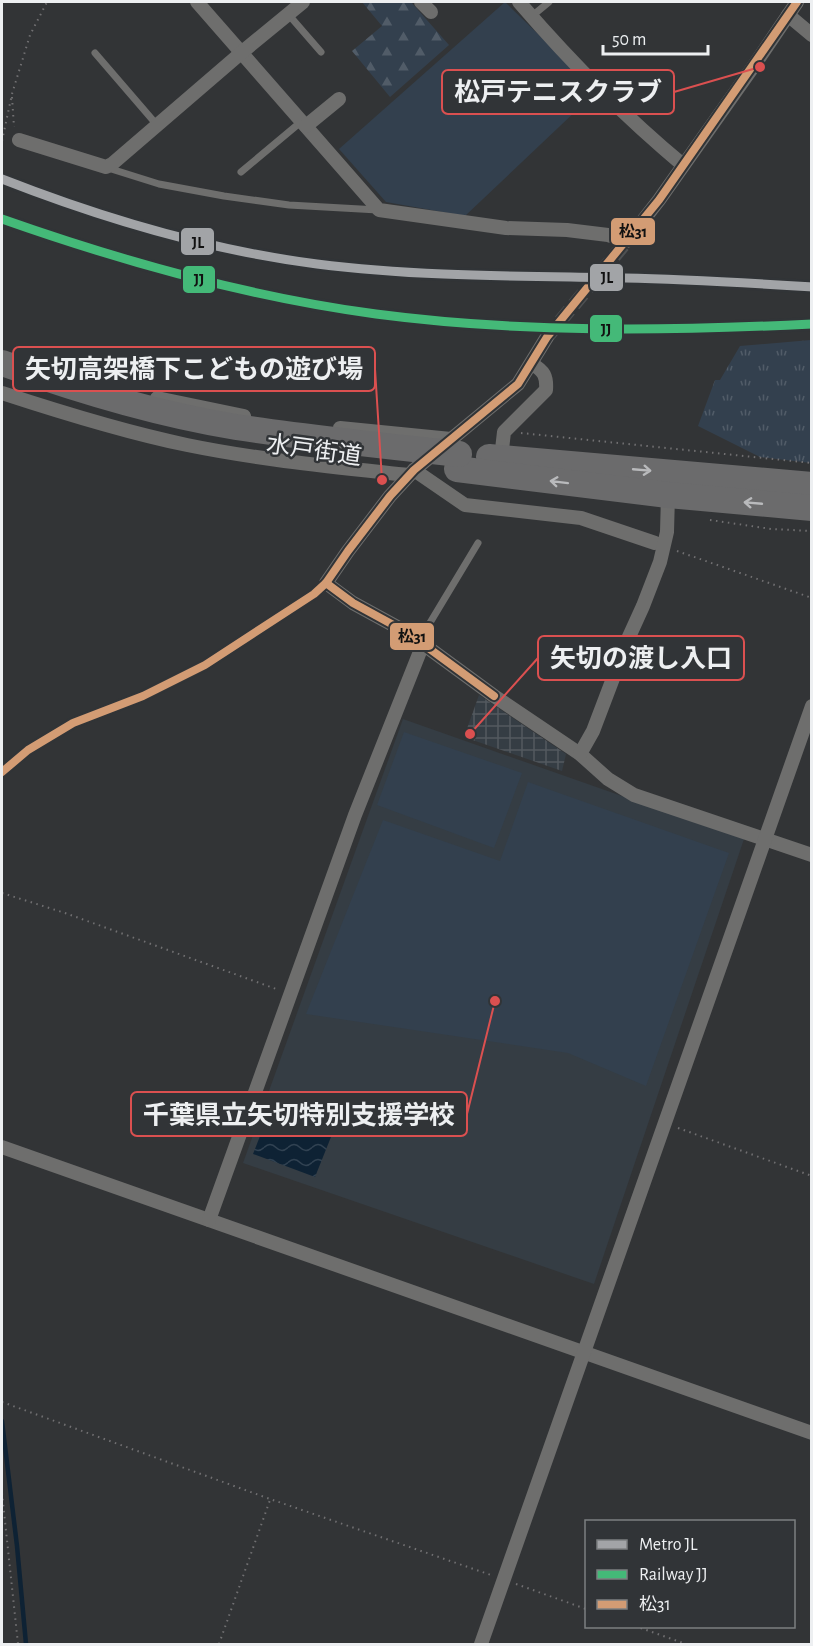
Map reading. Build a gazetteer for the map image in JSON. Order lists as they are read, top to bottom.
{
  "streets": {
    "highway": ["水戸街道"]
  },
  "places": [
    "松戸テニスクラブ",
    "矢切高架橋下こどもの遊び場",
    "矢切の渡し入口",
    "千葉県立矢切特別支援学校"
  ],
  "lines": ["transit line 松31", "metro line JL", "rail line JJ"],
  "legend": ["Metro JL", "Railway JJ", "松31"],
  "scale_bar": "50 m"
}
